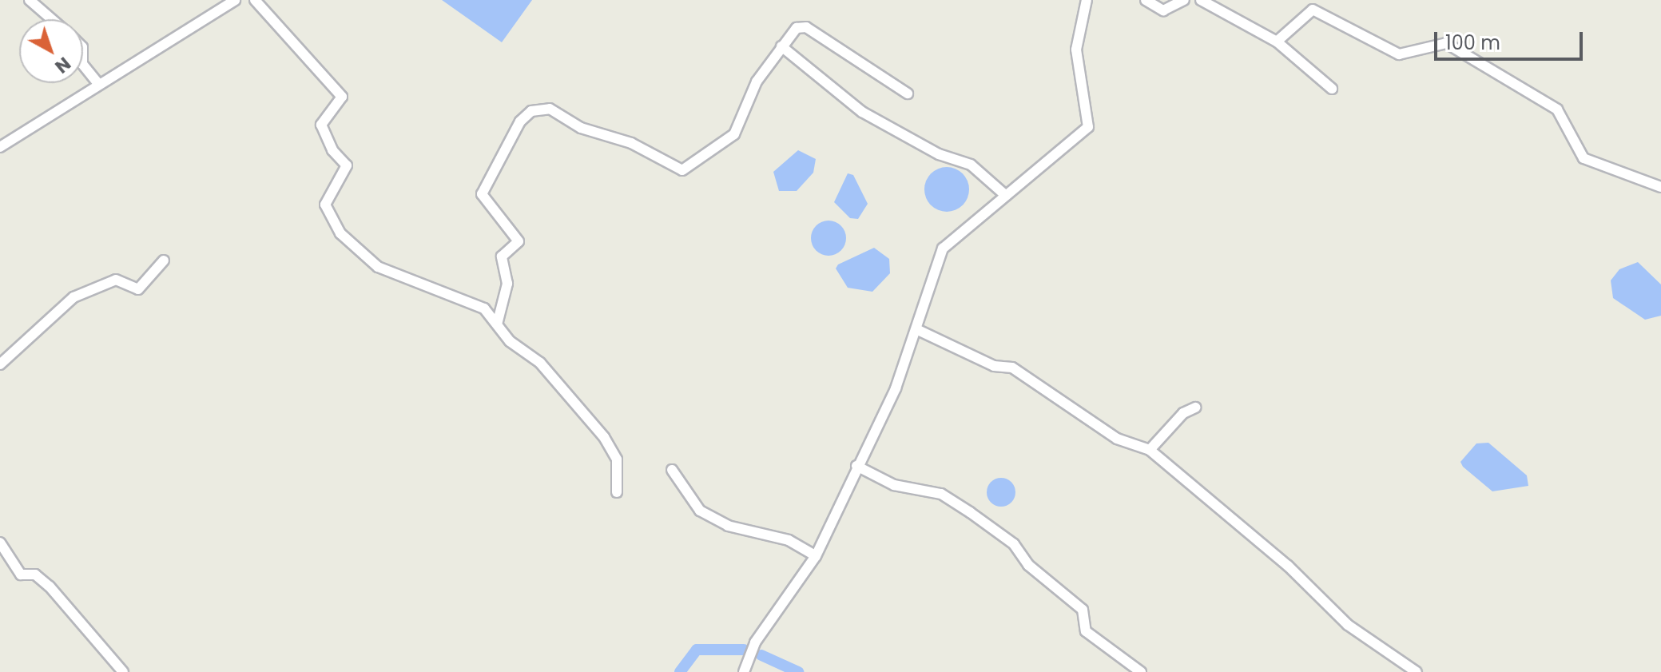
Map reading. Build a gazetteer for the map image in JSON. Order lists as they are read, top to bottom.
{
  "scale_bar": "100 m",
  "north": "bottom right"
}
